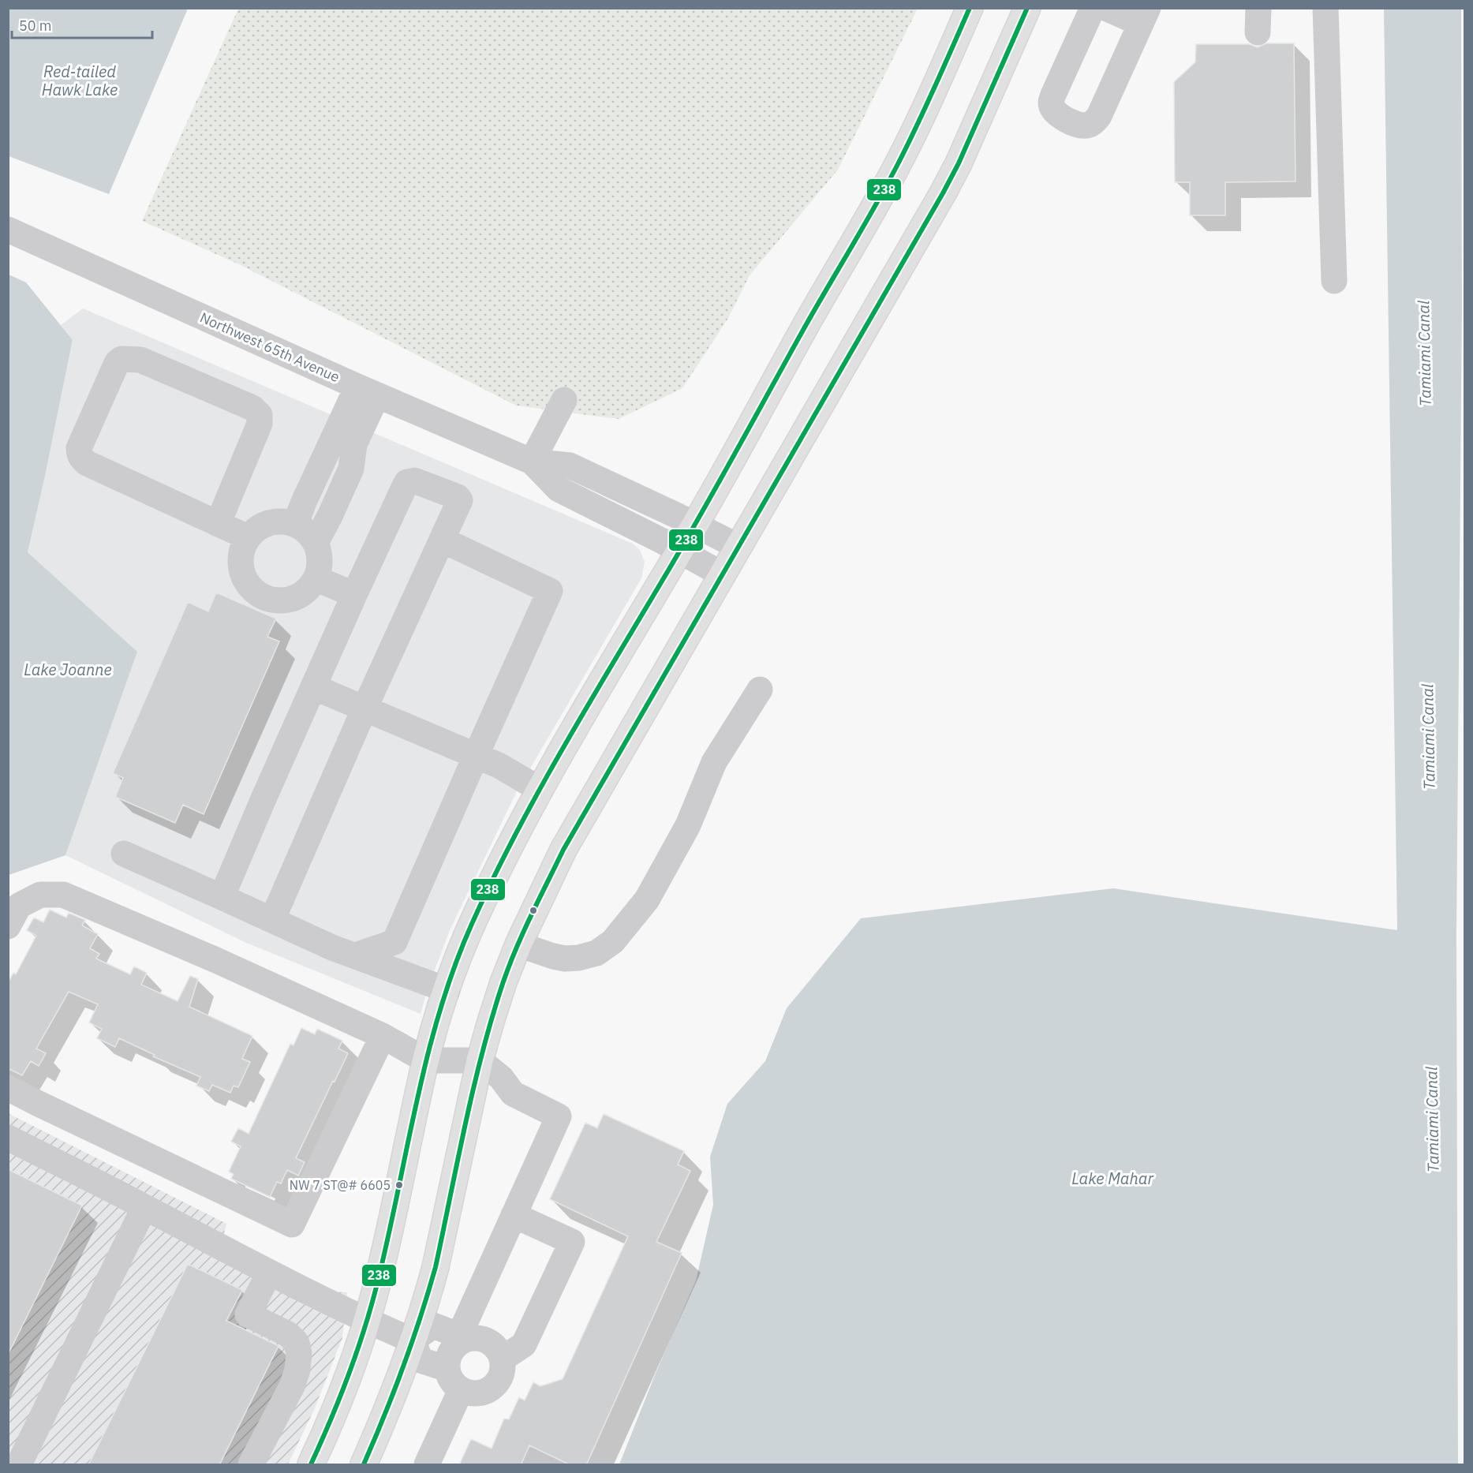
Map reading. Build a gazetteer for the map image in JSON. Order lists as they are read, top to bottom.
{
  "streets": {
    "street": ["Northwest 65th Avenue"]
  },
  "water": [
    "Red-tailed Hawk Lake",
    "Tamiami Canal",
    "Lake Joanne",
    "Lake Mahar"
  ],
  "places": ["NW 7 ST@# 6605"],
  "lines": ["transit line 238"],
  "scale_bar": "50 m"
}
